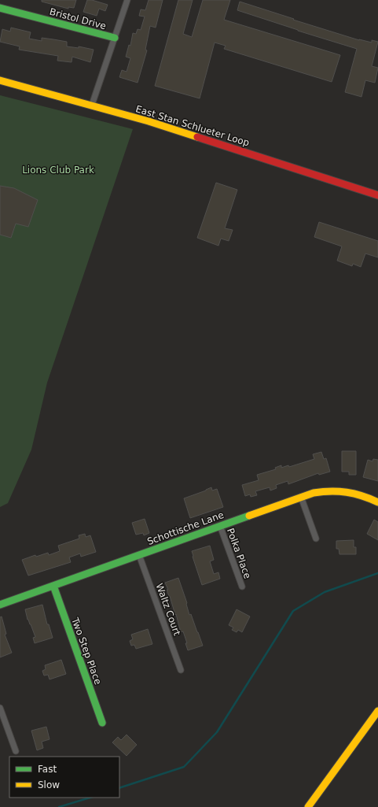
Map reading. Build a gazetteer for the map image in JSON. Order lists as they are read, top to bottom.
{
  "streets": {
    "street": [
      "Bristol Drive",
      "East Stan Schlueter Loop",
      "Schottische Lane",
      "Polka Place",
      "Waltz Court",
      "Two Step Place"
    ]
  },
  "crossings": [
    ["Schottische Lane", "Polka Place"],
    ["Schottische Lane", "Waltz Court"],
    ["Schottische Lane", "Two Step Place"]
  ],
  "parks": ["Lions Club Park"],
  "legend": ["Fast", "Slow"]
}
